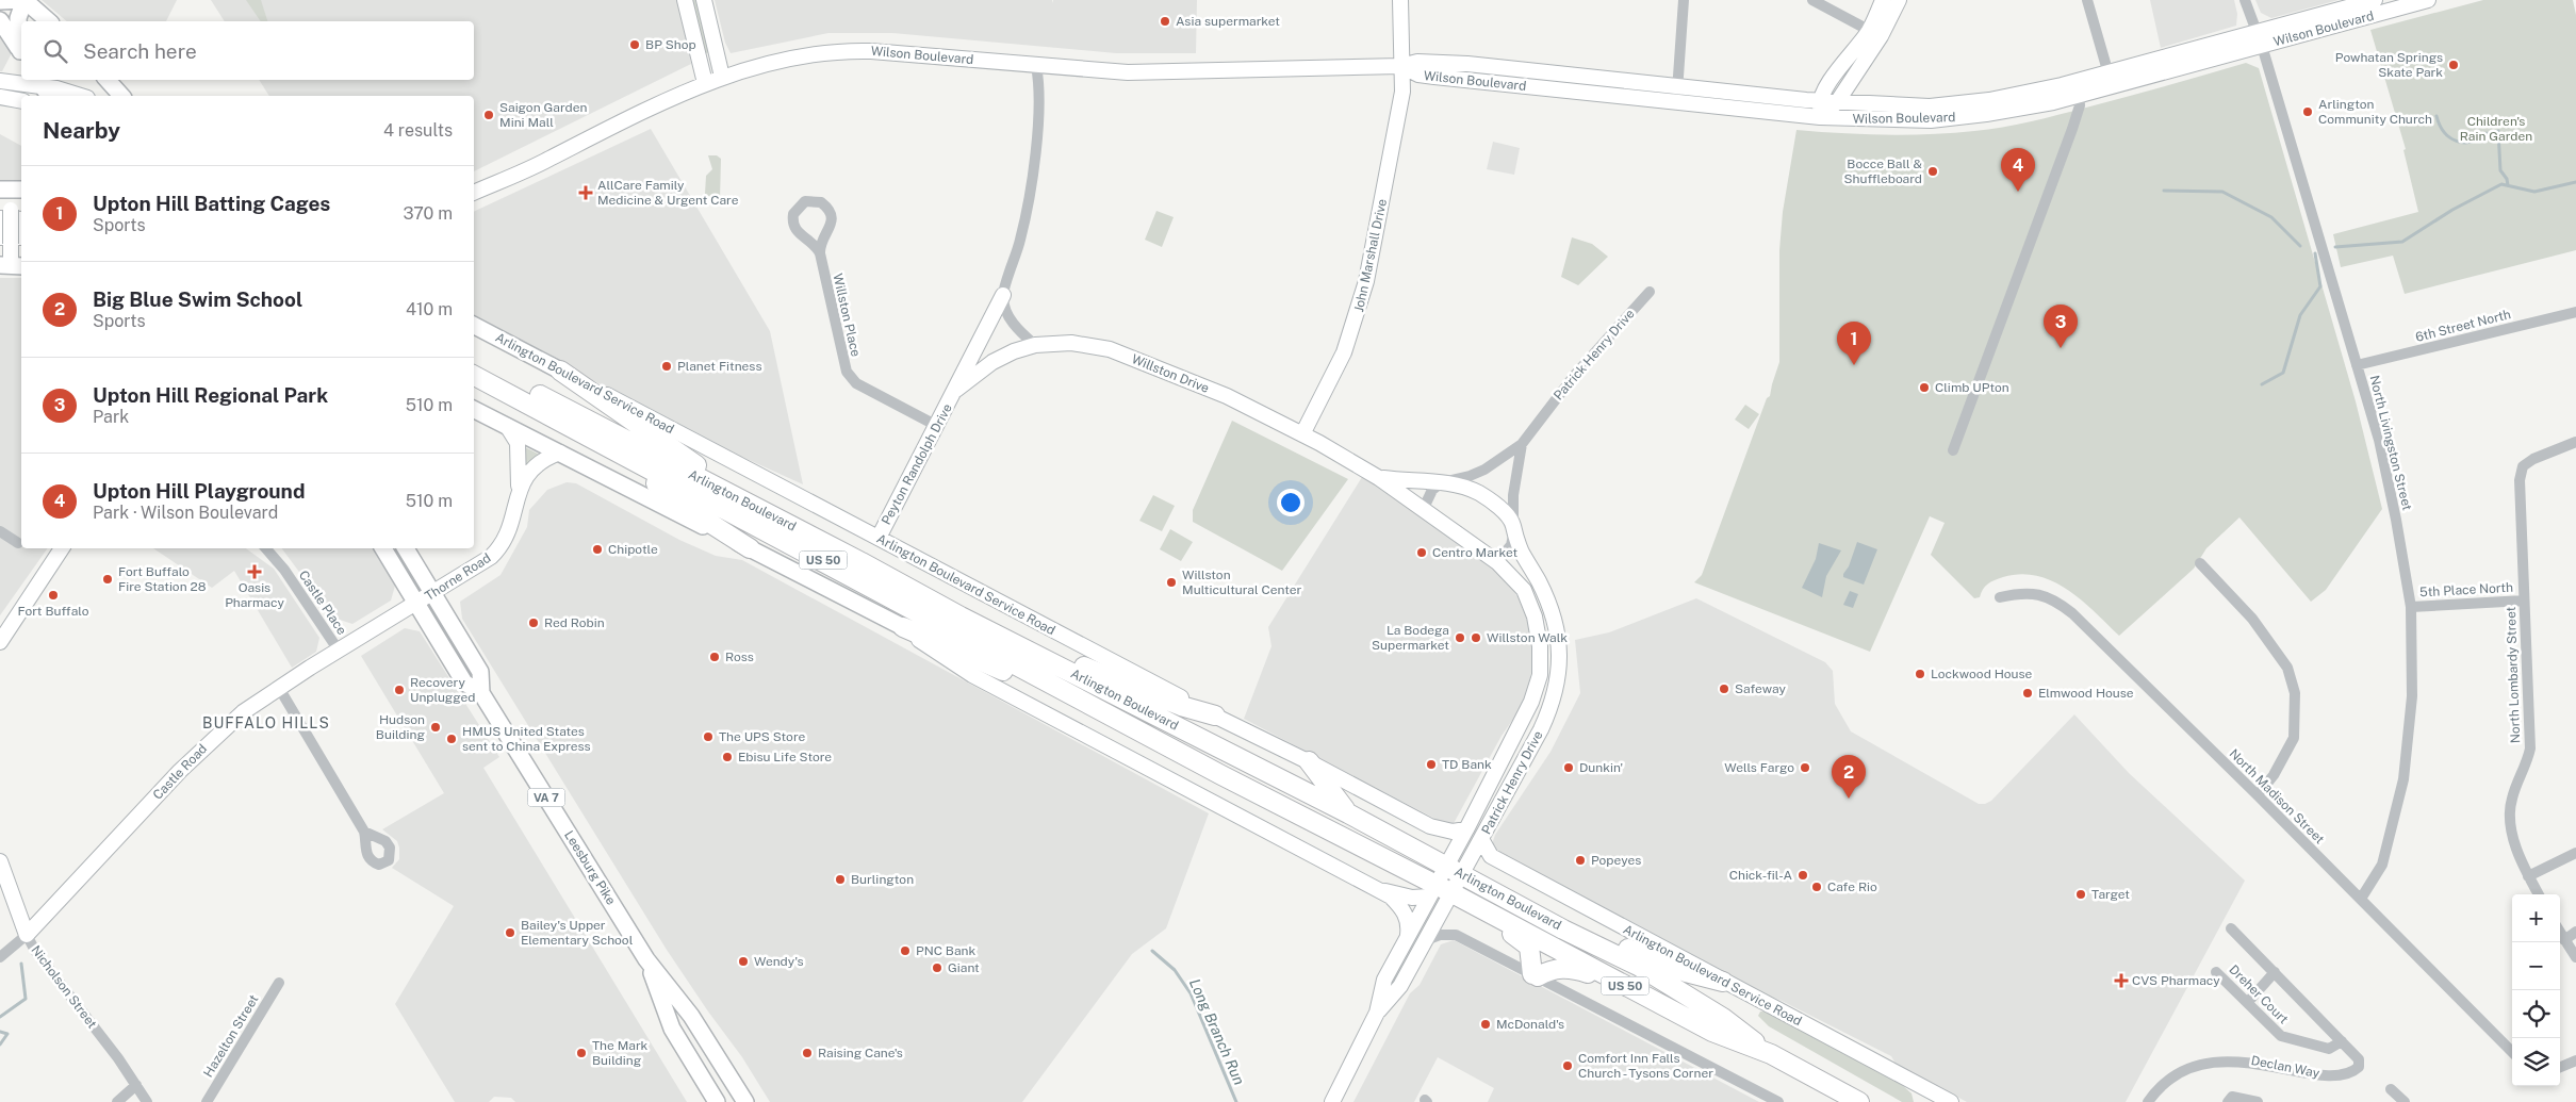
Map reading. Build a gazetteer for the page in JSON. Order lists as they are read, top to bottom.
{
  "streets": {
    "highway": ["Arlington Boulevard", "US 50"],
    "main road": ["Arlington Boulevard Service Road", "VA 7", "Leesburg Pike"],
    "street": [
      "Wilson Boulevard",
      "John Marshall Drive",
      "Willston Place",
      "6th Street North",
      "Patrick Henry Drive",
      "Willston Drive",
      "North Livingston Street",
      "Peyton Randolph Drive",
      "Thorne Road",
      "5th Place North",
      "Castle Place",
      "North Lombardy Street",
      "Castle Road",
      "North Madison Street",
      "Nicholson Street",
      "Dreher Court",
      "Hazelton Street",
      "Declan Way"
    ]
  },
  "crossings": [
    ["Wilson Boulevard", "John Marshall Drive"],
    ["Wilson Boulevard", "North Livingston Street"],
    ["John Marshall Drive", "Willston Drive"],
    ["Willston Place", "Peyton Randolph Drive"],
    ["6th Street North", "North Livingston Street"],
    ["Patrick Henry Drive", "Willston Drive"],
    ["Patrick Henry Drive", "Arlington Boulevard Service Road"],
    ["Patrick Henry Drive", "Arlington Boulevard"],
    ["Willston Drive", "Peyton Randolph Drive"],
    ["Arlington Boulevard Service Road", "Peyton Randolph Drive"],
    ["North Livingston Street", "5th Place North"],
    ["North Livingston Street", "North Madison Street"],
    ["Thorne Road", "Castle Road"],
    ["Thorne Road", "Leesburg Pike"],
    ["5th Place North", "North Lombardy Street"],
    ["Castle Place", "Castle Road"],
    ["Castle Road", "Leesburg Pike"],
    ["Castle Road", "Nicholson Street"],
    ["Dreher Court", "Declan Way"]
  ],
  "districts": ["BUFFALO HILLS"],
  "water": ["Long Branch Run"],
  "parks": ["Children's Rain Garden"],
  "places": {
    "other": [
      "Asia supermarket",
      "BP Shop",
      "Powhatan Springs Skate Park",
      "Arlington Community Church",
      "Saigon Garden Mini Mall",
      "Bocce Ball & Shuffleboard",
      "Planet Fitness",
      "Climb UPton",
      "Chipotle",
      "Centro Market",
      "Fort Buffalo Fire Station 28",
      "Willston Multicultural Center",
      "Fort Buffalo",
      "Red Robin",
      "La Bodega Supermarket",
      "Willston Walk",
      "Ross",
      "Lockwood House",
      "Safeway",
      "Recovery Unplugged",
      "Elmwood House",
      "Hudson Building",
      "The UPS Store",
      "HMUS United States sent to China Express",
      "Ebisu Life Store",
      "TD Bank",
      "Dunkin'",
      "Wells Fargo",
      "Popeyes",
      "Chick-fil-A",
      "Burlington",
      "Cafe Rio",
      "Target",
      "Bailey's Upper Elementary School",
      "PNC Bank",
      "Wendy's",
      "Giant",
      "McDonald's",
      "The Mark Building",
      "Raising Cane's",
      "Comfort Inn Falls Church - Tysons Corner"
    ],
    "health": ["AllCare Family Medicine & Urgent Care", "Oasis Pharmacy", "CVS Pharmacy"]
  },
  "page": {
    "search": "Search here",
    "heading": ["Nearby", "4 results"],
    "pins": [
      "4",
      "3",
      "1",
      "2"
    ],
    "list": [
      {
        "mark": "1",
        "name": "Upton Hill Batting Cages",
        "note": "Sports",
        "value": "370 m"
      },
      {
        "mark": "2",
        "name": "Big Blue Swim School",
        "note": "Sports",
        "value": "410 m"
      },
      {
        "mark": "3",
        "name": "Upton Hill Regional Park",
        "note": "Park",
        "value": "510 m"
      },
      {
        "mark": "4",
        "name": "Upton Hill Playground",
        "note": "Park · Wilson Boulevard",
        "value": "510 m"
      }
    ],
    "map_buttons": ["+", "−"]
  }
}
